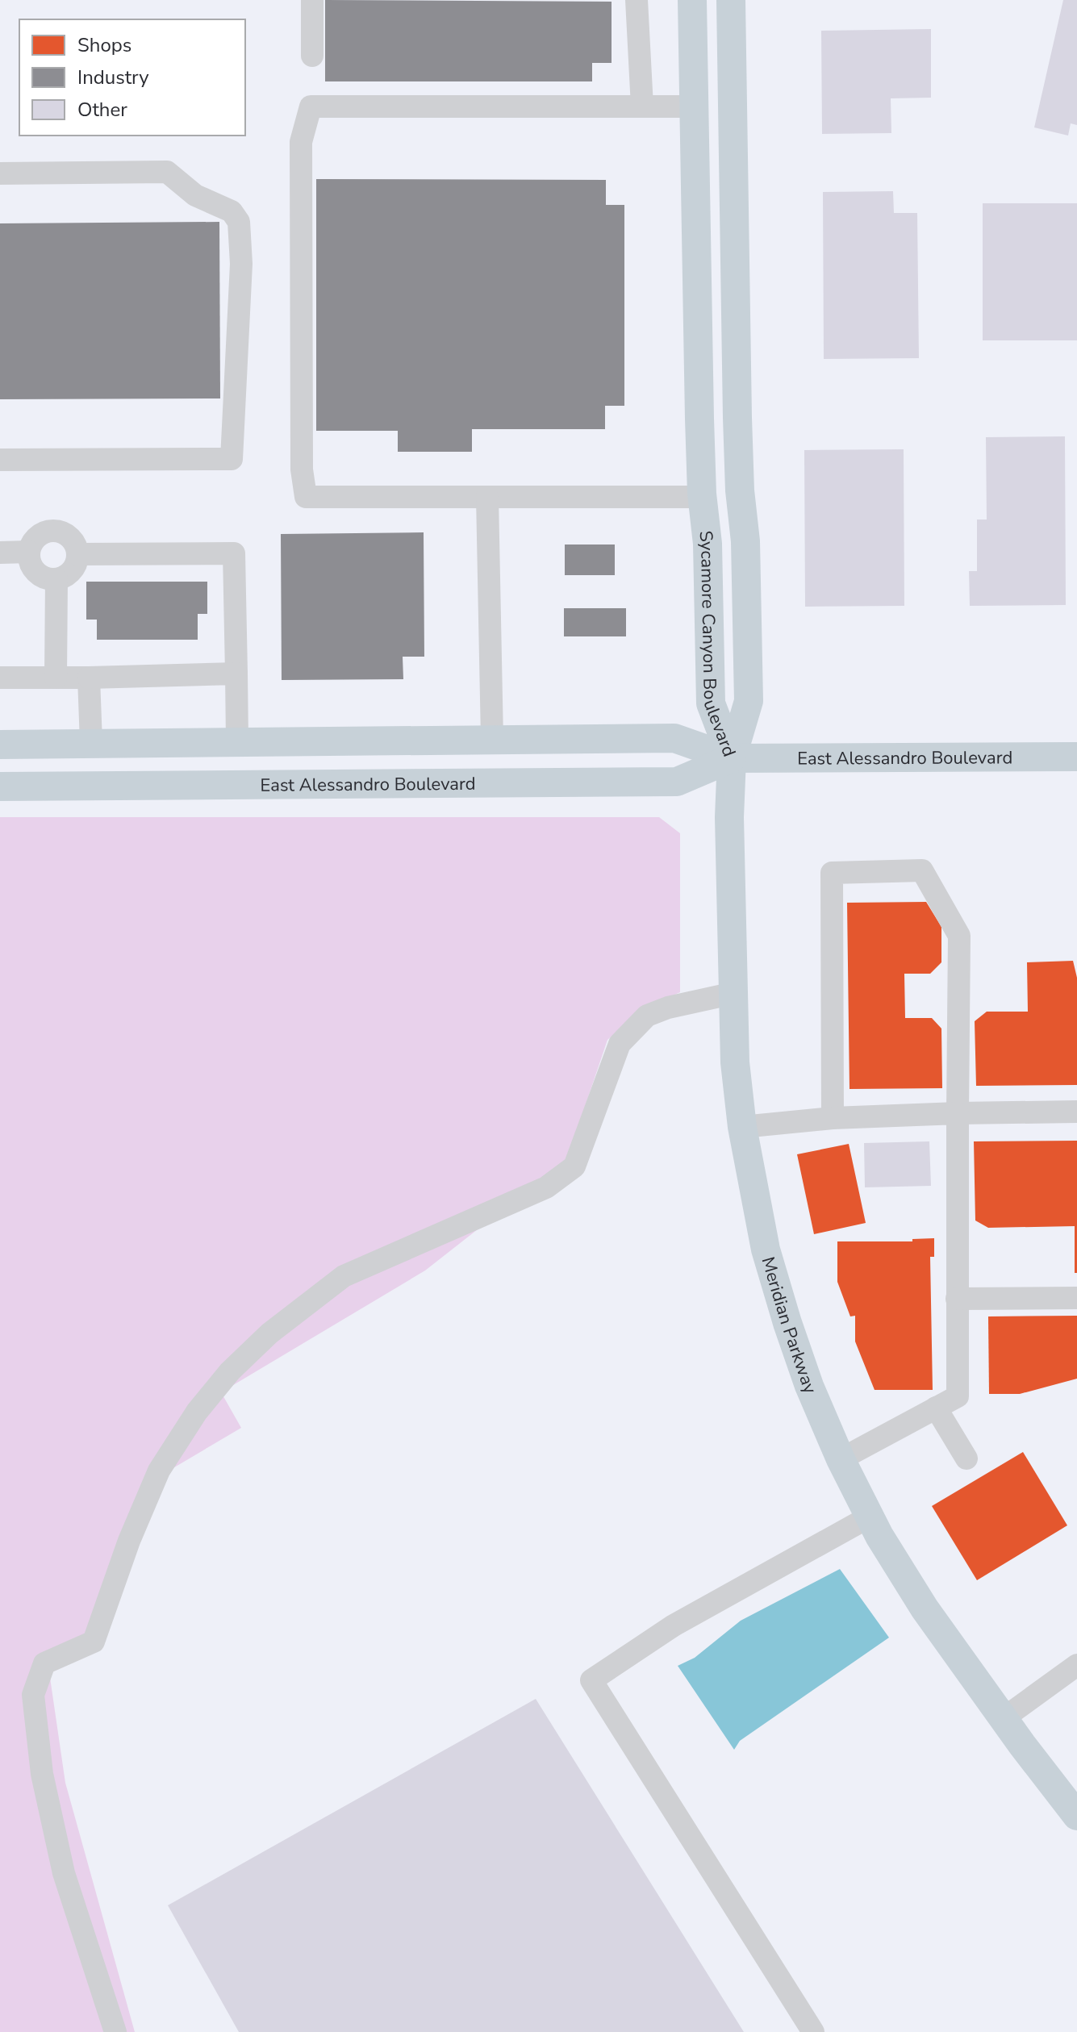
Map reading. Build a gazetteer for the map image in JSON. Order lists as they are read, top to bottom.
{
  "streets": {
    "main road": ["Sycamore Canyon Boulevard", "East Alessandro Boulevard", "Meridian Parkway"]
  },
  "crossings": [
    ["Sycamore Canyon Boulevard", "East Alessandro Boulevard"],
    ["Sycamore Canyon Boulevard", "Meridian Parkway"],
    ["East Alessandro Boulevard", "Meridian Parkway"]
  ],
  "legend": ["Shops", "Industry", "Other"]
}
